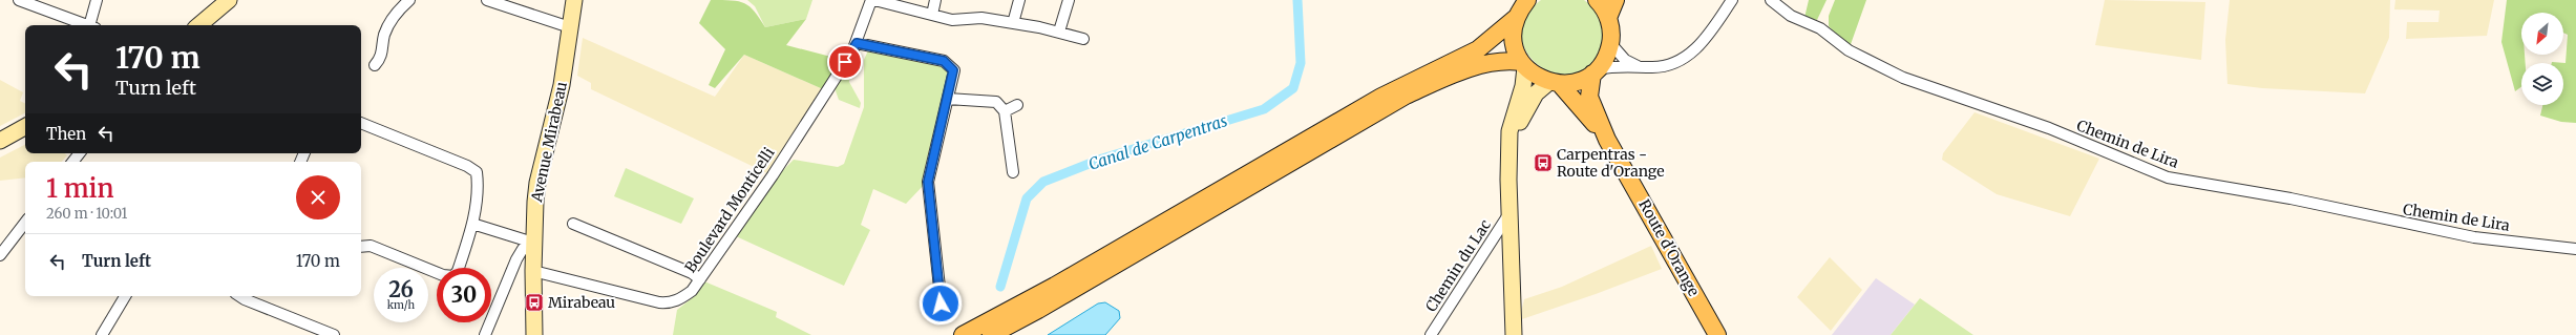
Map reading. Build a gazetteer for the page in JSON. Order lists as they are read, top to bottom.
{
  "streets": {
    "main road": ["Avenue Mirabeau", "Route d'Orange"],
    "street": ["Chemin de Lira", "Boulevard Monticelli", "Chemin du Lac"]
  },
  "crossings": [
    ["Avenue Mirabeau", "Boulevard Monticelli"]
  ],
  "water": ["Canal de Carpentras"],
  "places": {
    "bus stop": ["Carpentras - Route d'Orange", "Mirabeau"]
  },
  "north": "bottom left",
  "page": {
    "turn": ["170 m", "Turn left"],
    "then": "Then",
    "heading": ["1 min", "260 m · 10:01"],
    "list": [
      {
        "name": "Turn left",
        "value": "170 m"
      }
    ],
    "speed": "26 km/h",
    "limit": "30"
  }
}
